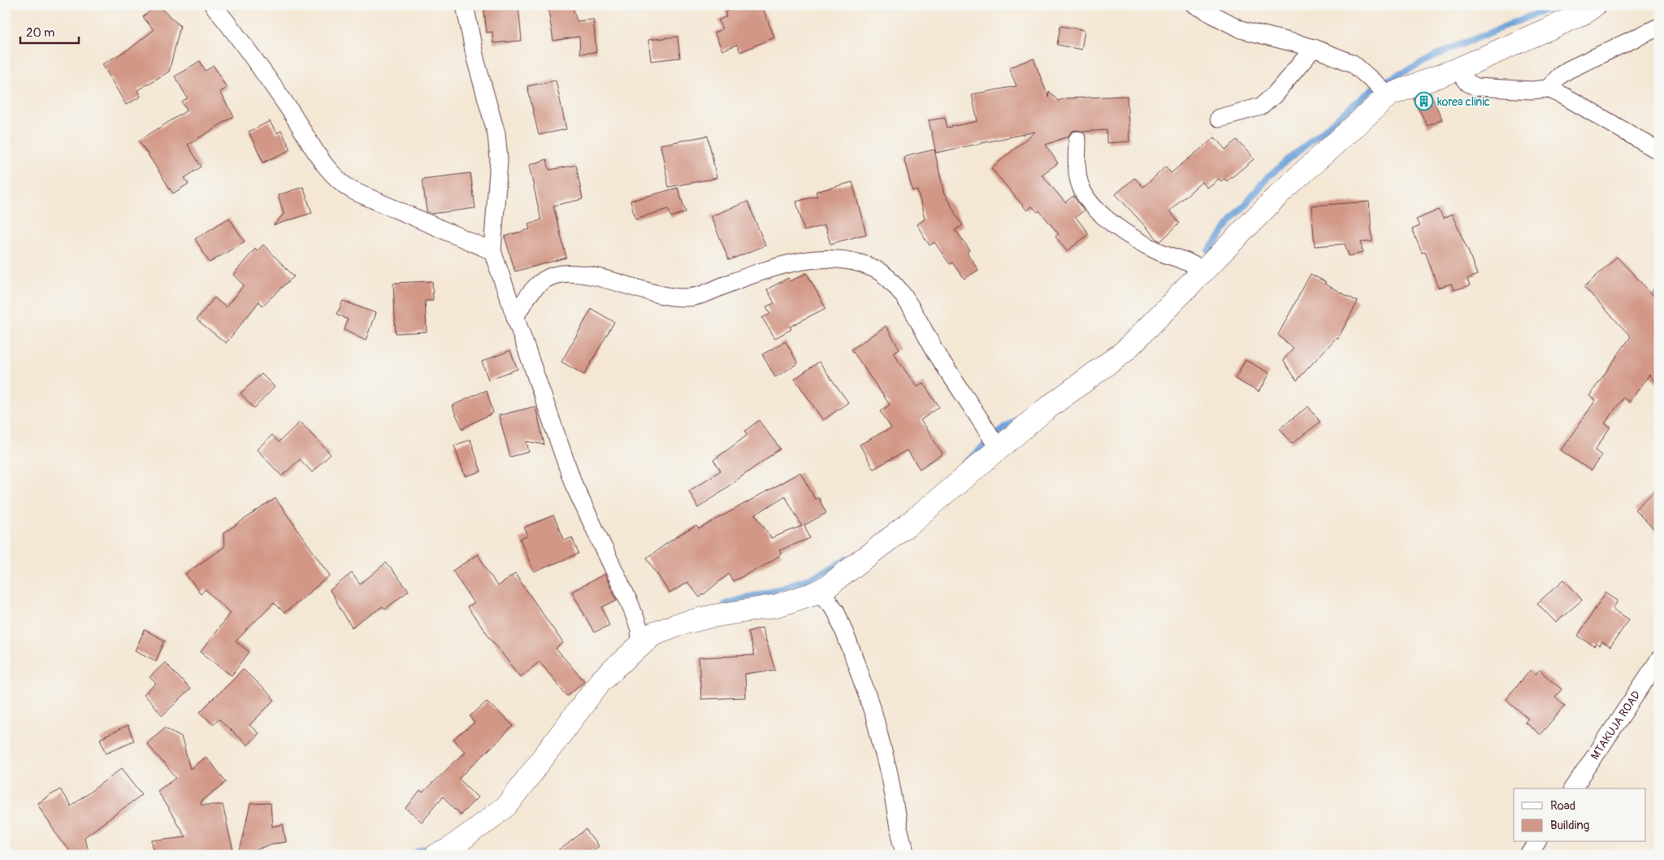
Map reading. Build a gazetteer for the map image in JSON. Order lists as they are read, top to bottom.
{
  "streets": {
    "street": ["MTAKUJA ROAD"]
  },
  "places": {
    "building": ["korea clinic"]
  },
  "legend": ["Road", "Building"],
  "scale_bar": "20 m"
}
